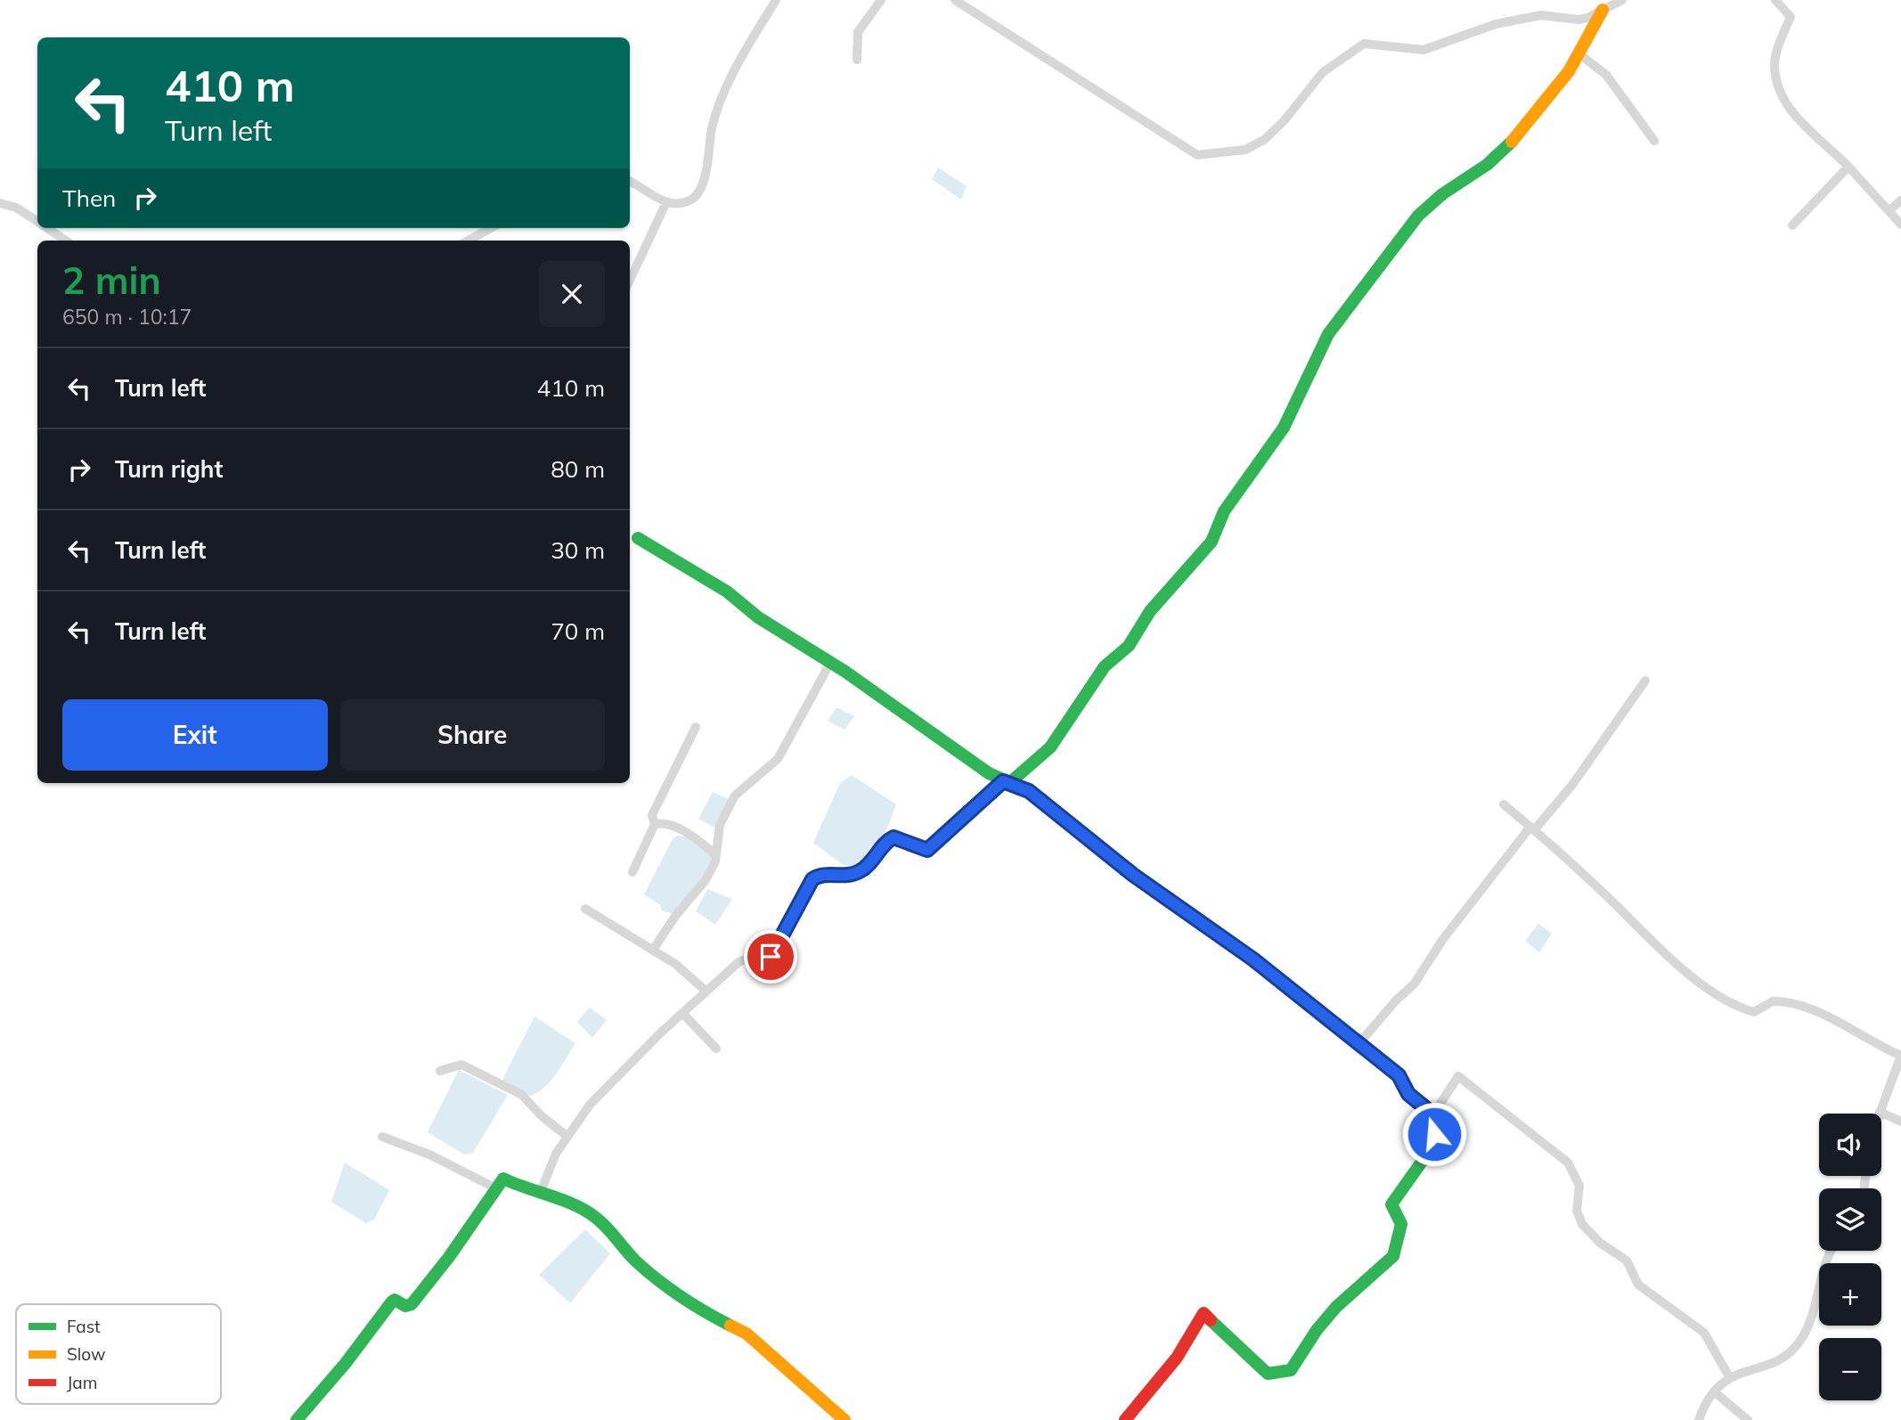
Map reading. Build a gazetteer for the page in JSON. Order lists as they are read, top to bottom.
{
  "legend": ["Fast", "Slow", "Jam"],
  "page": {
    "turn": ["410 m", "Turn left"],
    "then": "Then",
    "heading": ["2 min", "650 m · 10:17"],
    "list": [
      {
        "name": "Turn left",
        "value": "410 m"
      },
      {
        "name": "Turn right",
        "value": "80 m"
      },
      {
        "name": "Turn left",
        "value": "30 m"
      },
      {
        "name": "Turn left",
        "value": "70 m"
      }
    ],
    "buttons": ["Exit", "Share"],
    "map_buttons": ["+", "−"]
  }
}
